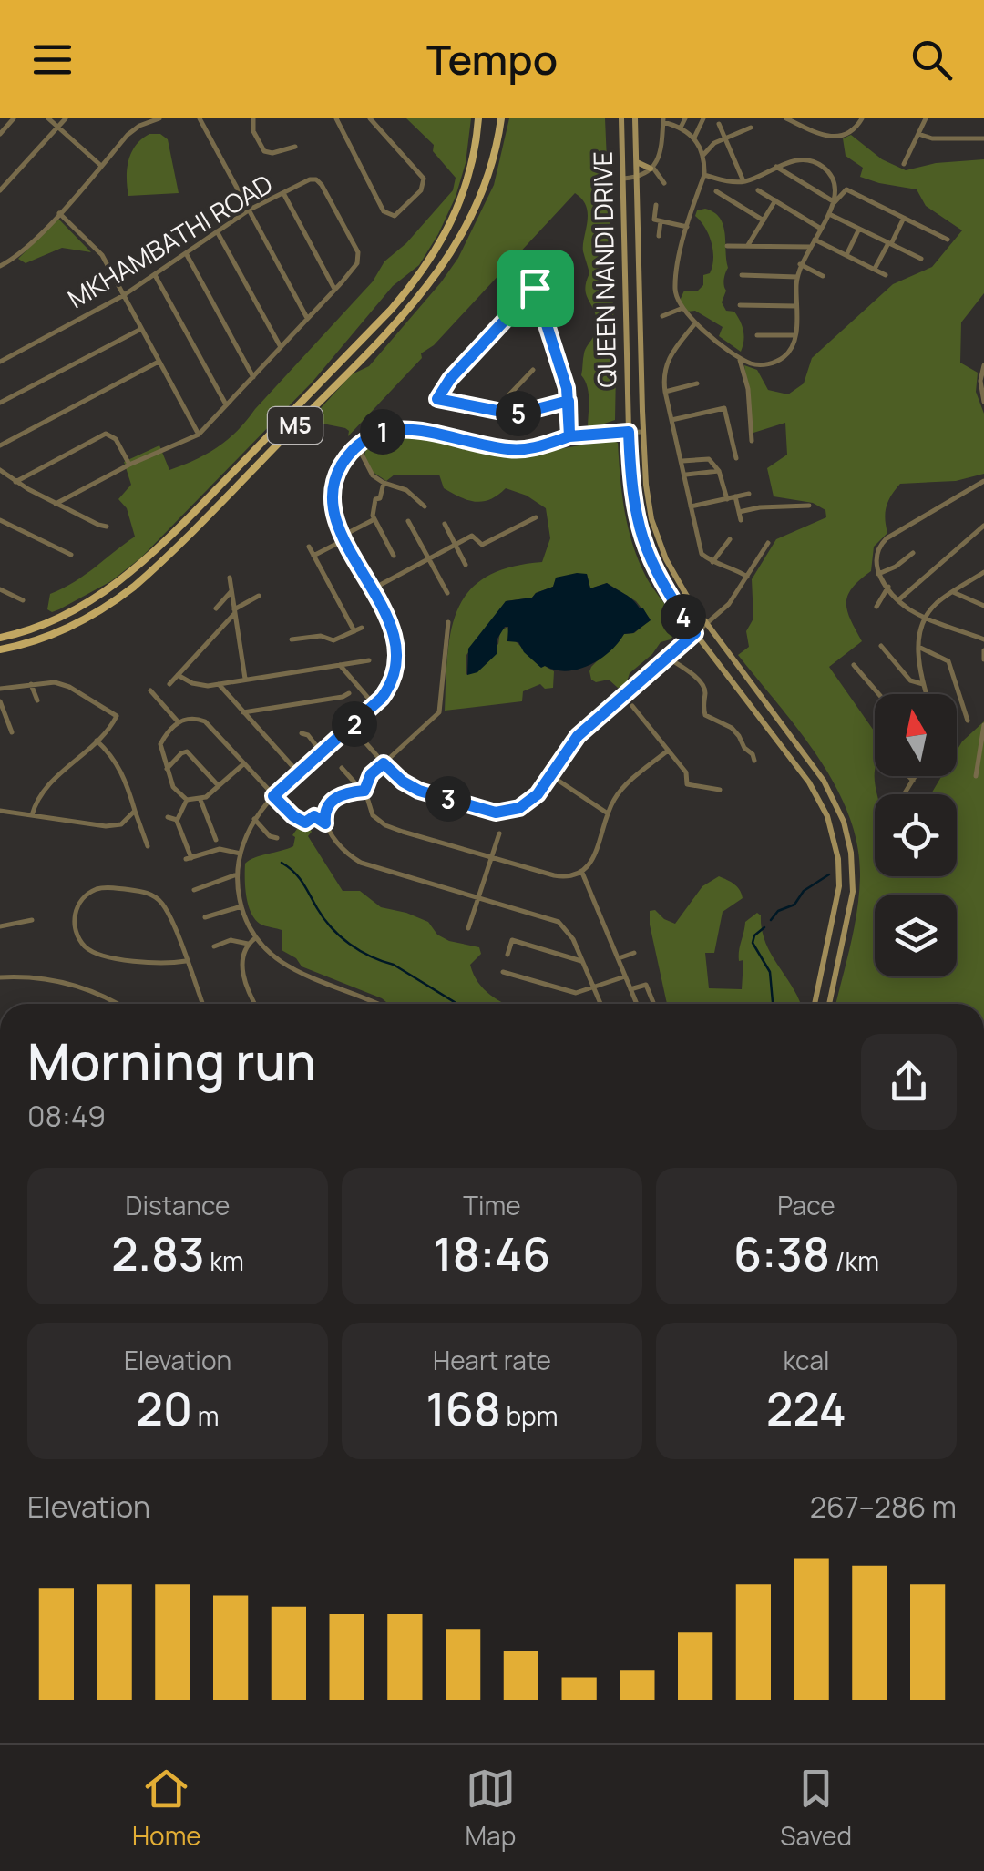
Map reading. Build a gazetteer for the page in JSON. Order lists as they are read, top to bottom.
{
  "streets": {
    "main road": ["QUEEN NANDI DRIVE", "M5"],
    "street": ["MKHAMBATHI ROAD"]
  },
  "north": "top",
  "page": {
    "header": "Tempo",
    "pins": [
      "5",
      "1",
      "4",
      "2",
      "3"
    ],
    "heading": ["Morning run", "08:49"],
    "stats": [
      ["Distance", "2.83 km"],
      ["Time", "18:46"],
      ["Pace", "6:38 /km"],
      ["Elevation", "20 m"],
      ["Heart rate", "168 bpm"],
      ["kcal", "224"]
    ],
    "chart": ["Elevation", "267–286 m"],
    "tabs": ["Home", "Map", "Saved"]
  }
}
